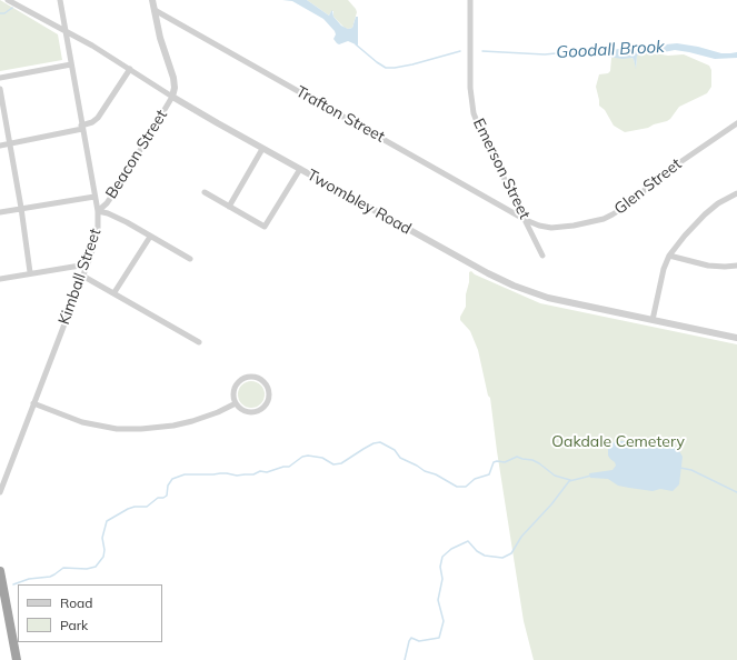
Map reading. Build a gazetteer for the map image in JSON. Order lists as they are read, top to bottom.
{
  "streets": {
    "street": [
      "Trafton Street",
      "Beacon Street",
      "Emerson Street",
      "Glen Street",
      "Twombley Road",
      "Kimball Street"
    ]
  },
  "crossings": [
    ["Trafton Street", "Emerson Street"],
    ["Trafton Street", "Glen Street"],
    ["Beacon Street", "Twombley Road"],
    ["Beacon Street", "Kimball Street"],
    ["Emerson Street", "Glen Street"],
    ["Twombley Road", "Kimball Street"]
  ],
  "water": ["Goodall Brook"],
  "parks": ["Oakdale Cemetery"],
  "legend": ["Road", "Park"]
}
